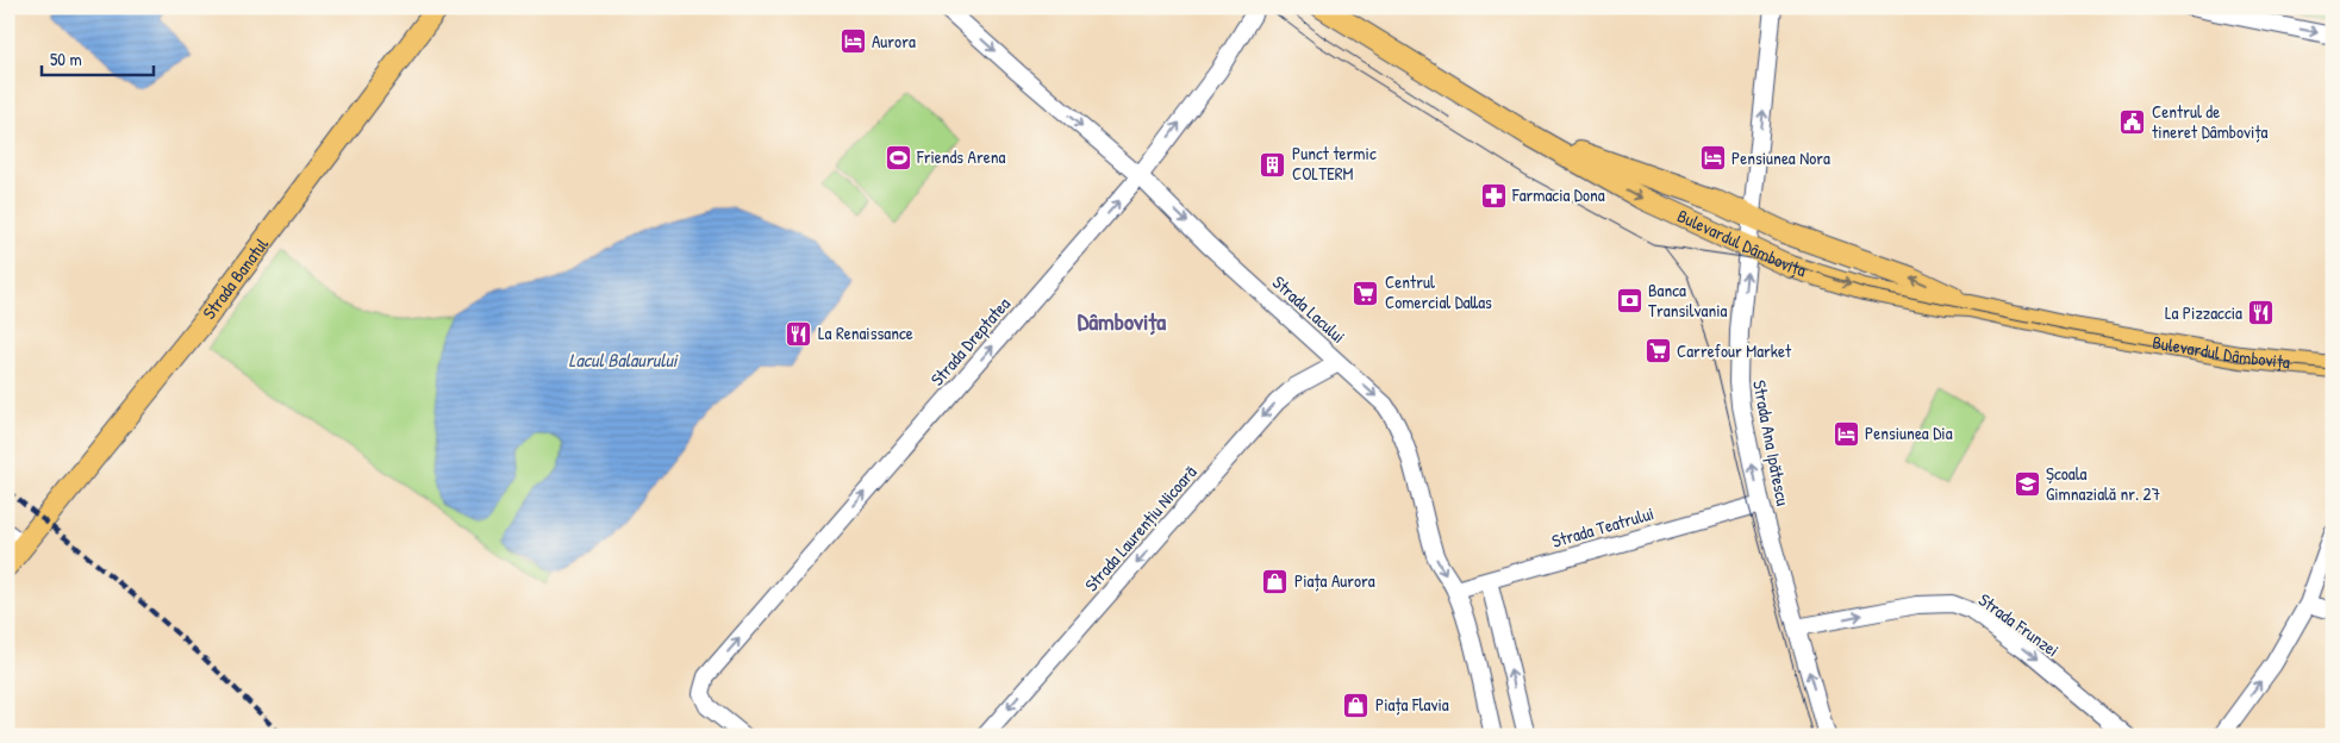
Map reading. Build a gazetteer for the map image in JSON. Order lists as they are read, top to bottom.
{
  "streets": {
    "main road": ["Bulevardul Dâmbovița", "Strada Banatul"],
    "street": [
      "Strada Lacului",
      "Strada Dreptatea",
      "Strada Ana Ipătescu",
      "Strada Teatrului",
      "Strada Laurențiu Nicoară",
      "Strada Frunzei"
    ]
  },
  "crossings": [
    ["Bulevardul Dâmbovița", "Strada Ana Ipătescu"],
    ["Strada Lacului", "Strada Dreptatea"],
    ["Strada Lacului", "Strada Teatrului"],
    ["Strada Lacului", "Strada Laurențiu Nicoară"],
    ["Strada Ana Ipătescu", "Strada Teatrului"],
    ["Strada Ana Ipătescu", "Strada Frunzei"]
  ],
  "one_way": [
    "Strada Lacului",
    "Strada Dreptatea",
    "Strada Ana Ipătescu",
    "Strada Laurențiu Nicoară",
    "Strada Frunzei"
  ],
  "districts": ["Dâmbovița"],
  "water": ["Lacul Balaurului"],
  "places": {
    "hotel": ["Aurora", "Pensiunea Nora", "Pensiunea Dia"],
    "public building": ["Centrul de tineret Dâmbovița"],
    "sports": ["Friends Arena"],
    "building": ["Punct termic COLTERM"],
    "pharmacy": ["Farmacia Dona"],
    "supermarket": ["Centrul Comercial Dallas", "Carrefour Market"],
    "bank": ["Banca Transilvania"],
    "restaurant": ["La Pizzaccia", "La Renaissance"],
    "school or university": ["Școala Gimnazială nr. 27"],
    "shop": ["Piața Aurora", "Piața Flavia"]
  },
  "scale_bar": "50 m"
}
